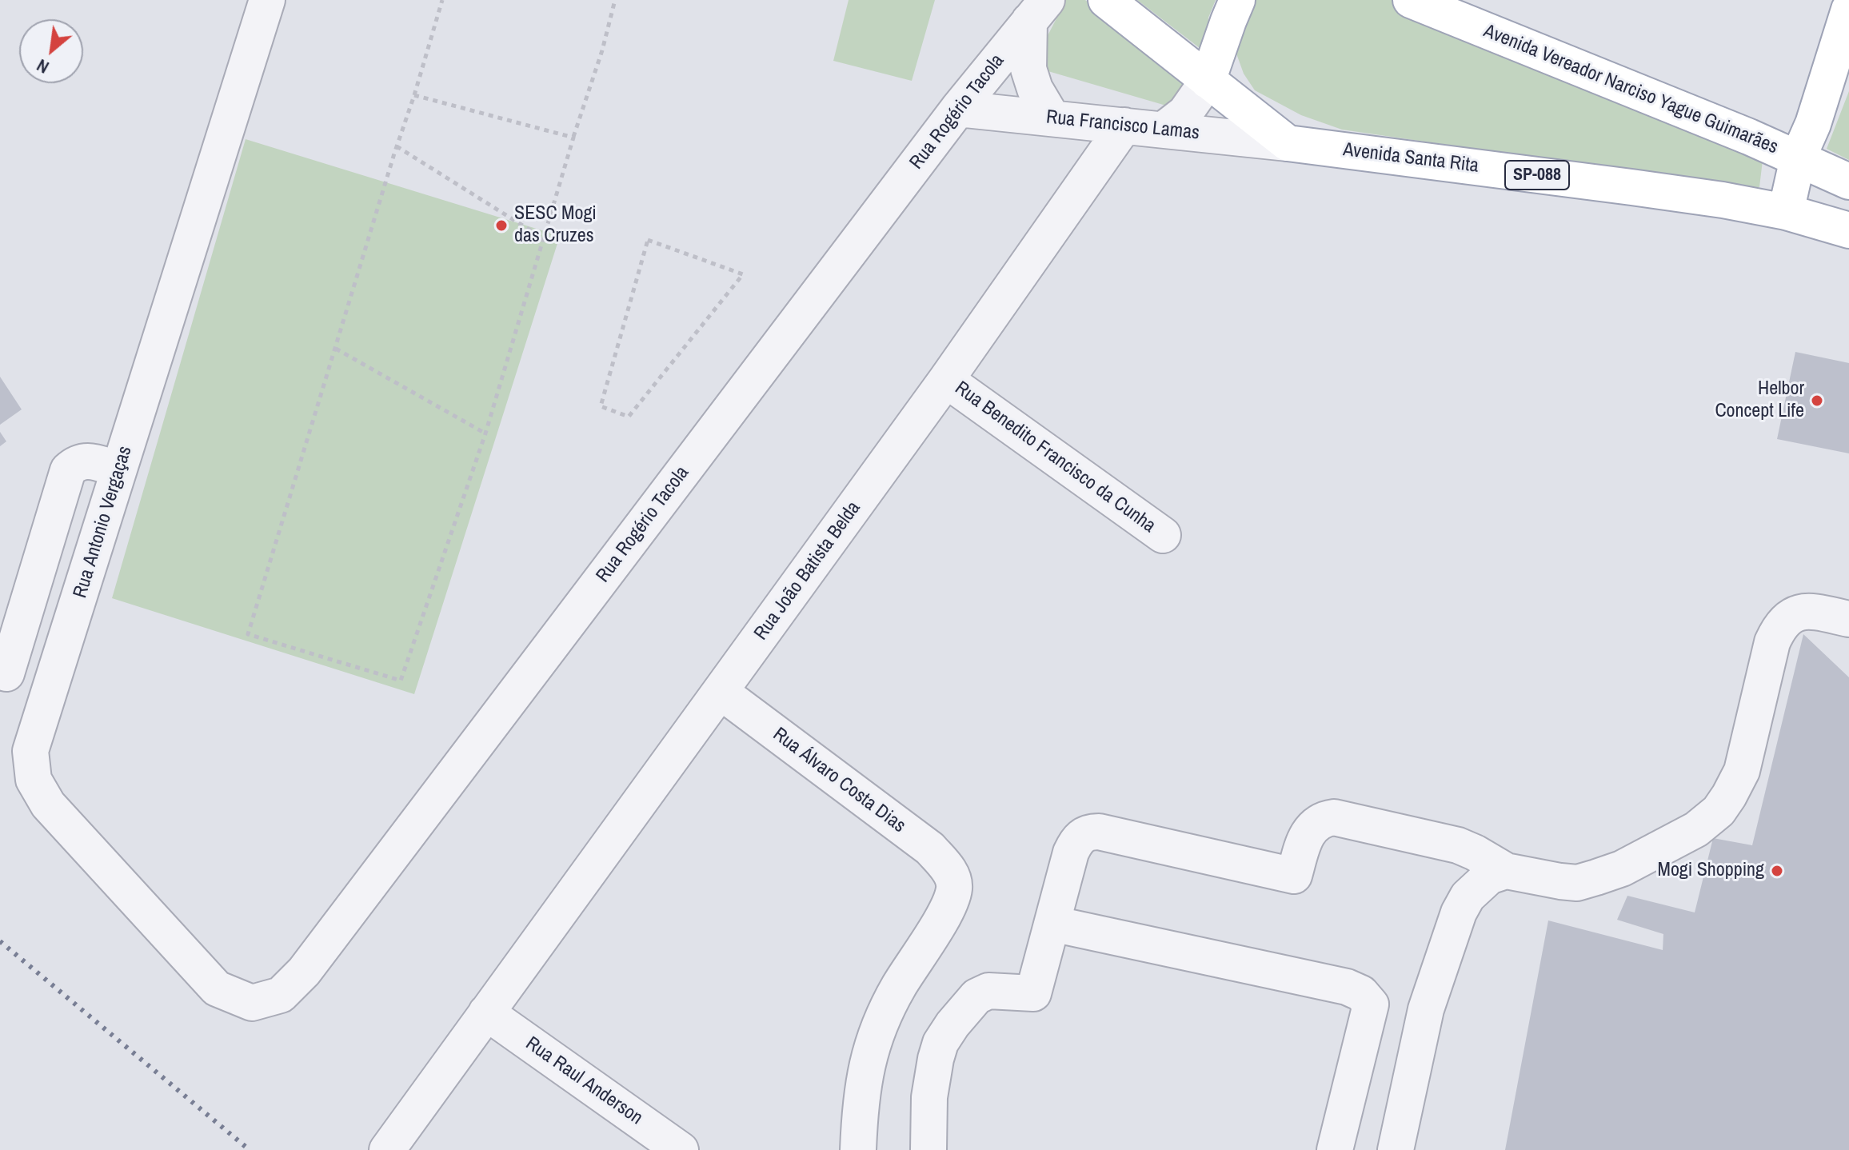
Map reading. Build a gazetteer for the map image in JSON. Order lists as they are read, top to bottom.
{
  "streets": {
    "main road": ["Avenida Vereador Narciso Yague Guimarães", "Avenida Santa Rita", "SP-088"],
    "street": [
      "Rua Rogério Tacola",
      "Rua Francisco Lamas",
      "Rua Benedito Francisco da Cunha",
      "Rua Antonio Vergaças",
      "Rua João Batista Belda",
      "Rua Álvaro Costa Dias",
      "Rua Raul Anderson"
    ]
  },
  "crossings": [
    ["Rua Rogério Tacola", "Rua Francisco Lamas"],
    ["Rua Rogério Tacola", "Rua Antonio Vergaças"],
    ["Rua Francisco Lamas", "Avenida Santa Rita"],
    ["Rua Francisco Lamas", "Rua João Batista Belda"],
    ["Avenida Santa Rita", "SP-088"],
    ["Rua Benedito Francisco da Cunha", "Rua João Batista Belda"],
    ["Rua João Batista Belda", "Rua Álvaro Costa Dias"],
    ["Rua João Batista Belda", "Rua Raul Anderson"]
  ],
  "places": ["SESC Mogi das Cruzes", "Helbor Concept Life", "Mogi Shopping"],
  "north": "bottom left"
}
